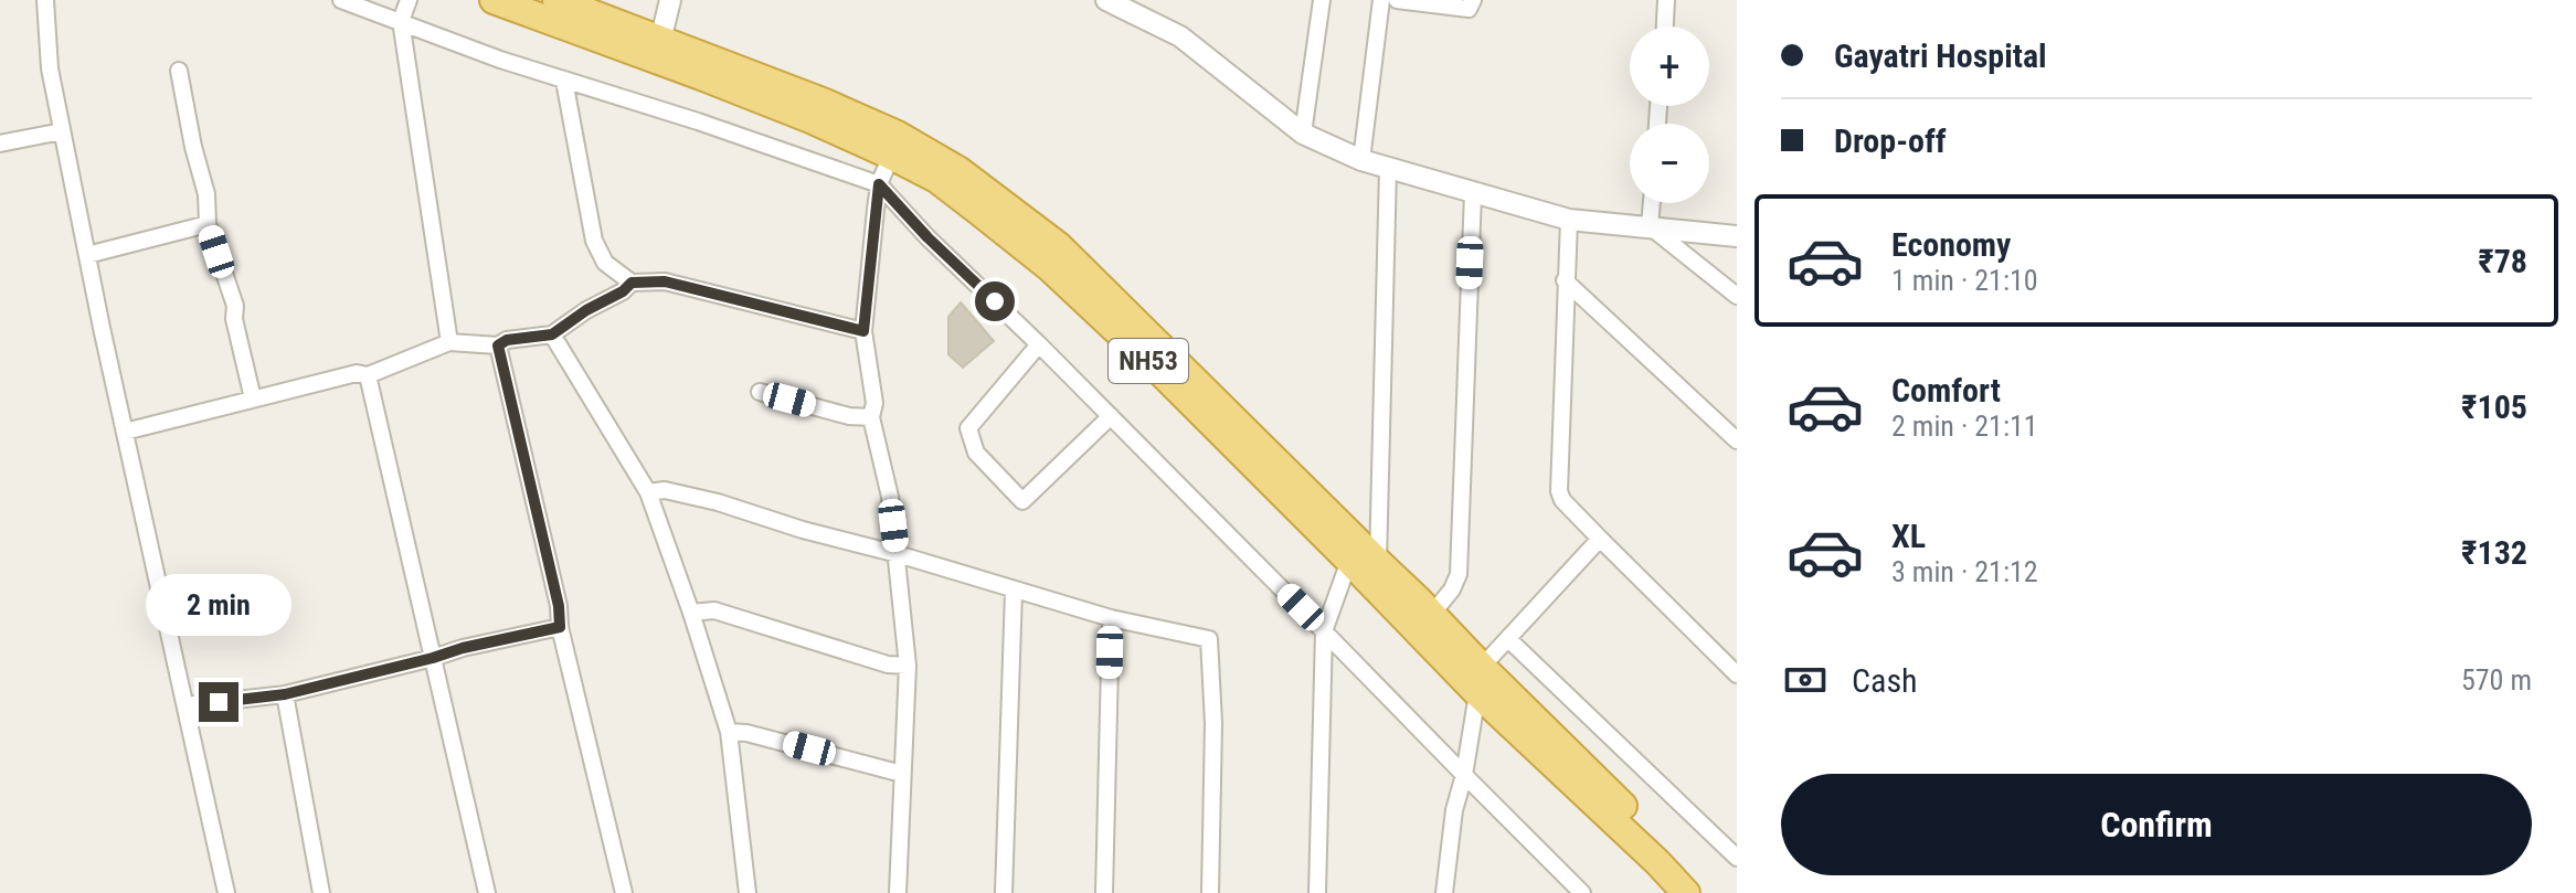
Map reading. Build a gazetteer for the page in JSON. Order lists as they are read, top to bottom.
{
  "streets": {
    "highway": ["NH53"]
  },
  "page": {
    "banner": ["Gayatri Hospital", "Drop-off"],
    "map_buttons": ["+", "−"],
    "list": [
      {
        "name": "Economy",
        "note": "1 min · 21:10",
        "value": "₹78"
      },
      {
        "name": "Comfort",
        "note": "2 min · 21:11",
        "value": "₹105"
      },
      {
        "name": "XL",
        "note": "3 min · 21:12",
        "value": "₹132"
      }
    ],
    "bubble": "2 min",
    "pay": ["Cash", "570 m"],
    "buttons": "Confirm"
  }
}
